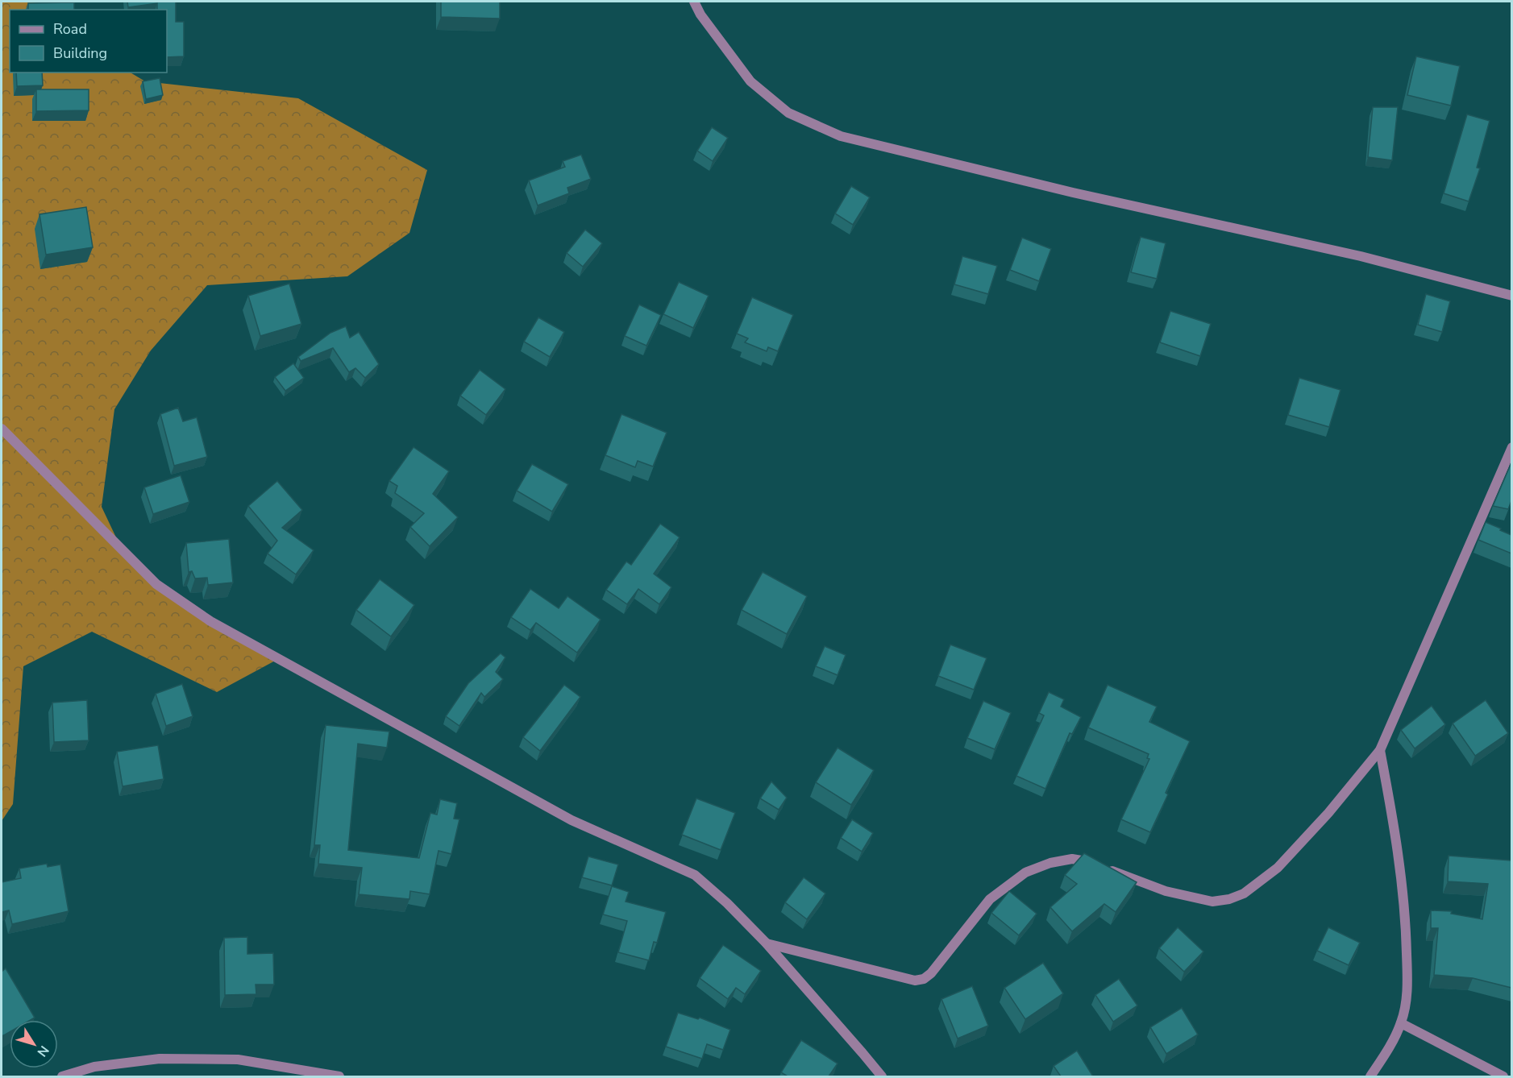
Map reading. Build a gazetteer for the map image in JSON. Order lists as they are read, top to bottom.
{
  "legend": ["Road", "Building"],
  "north": "bottom right"
}
